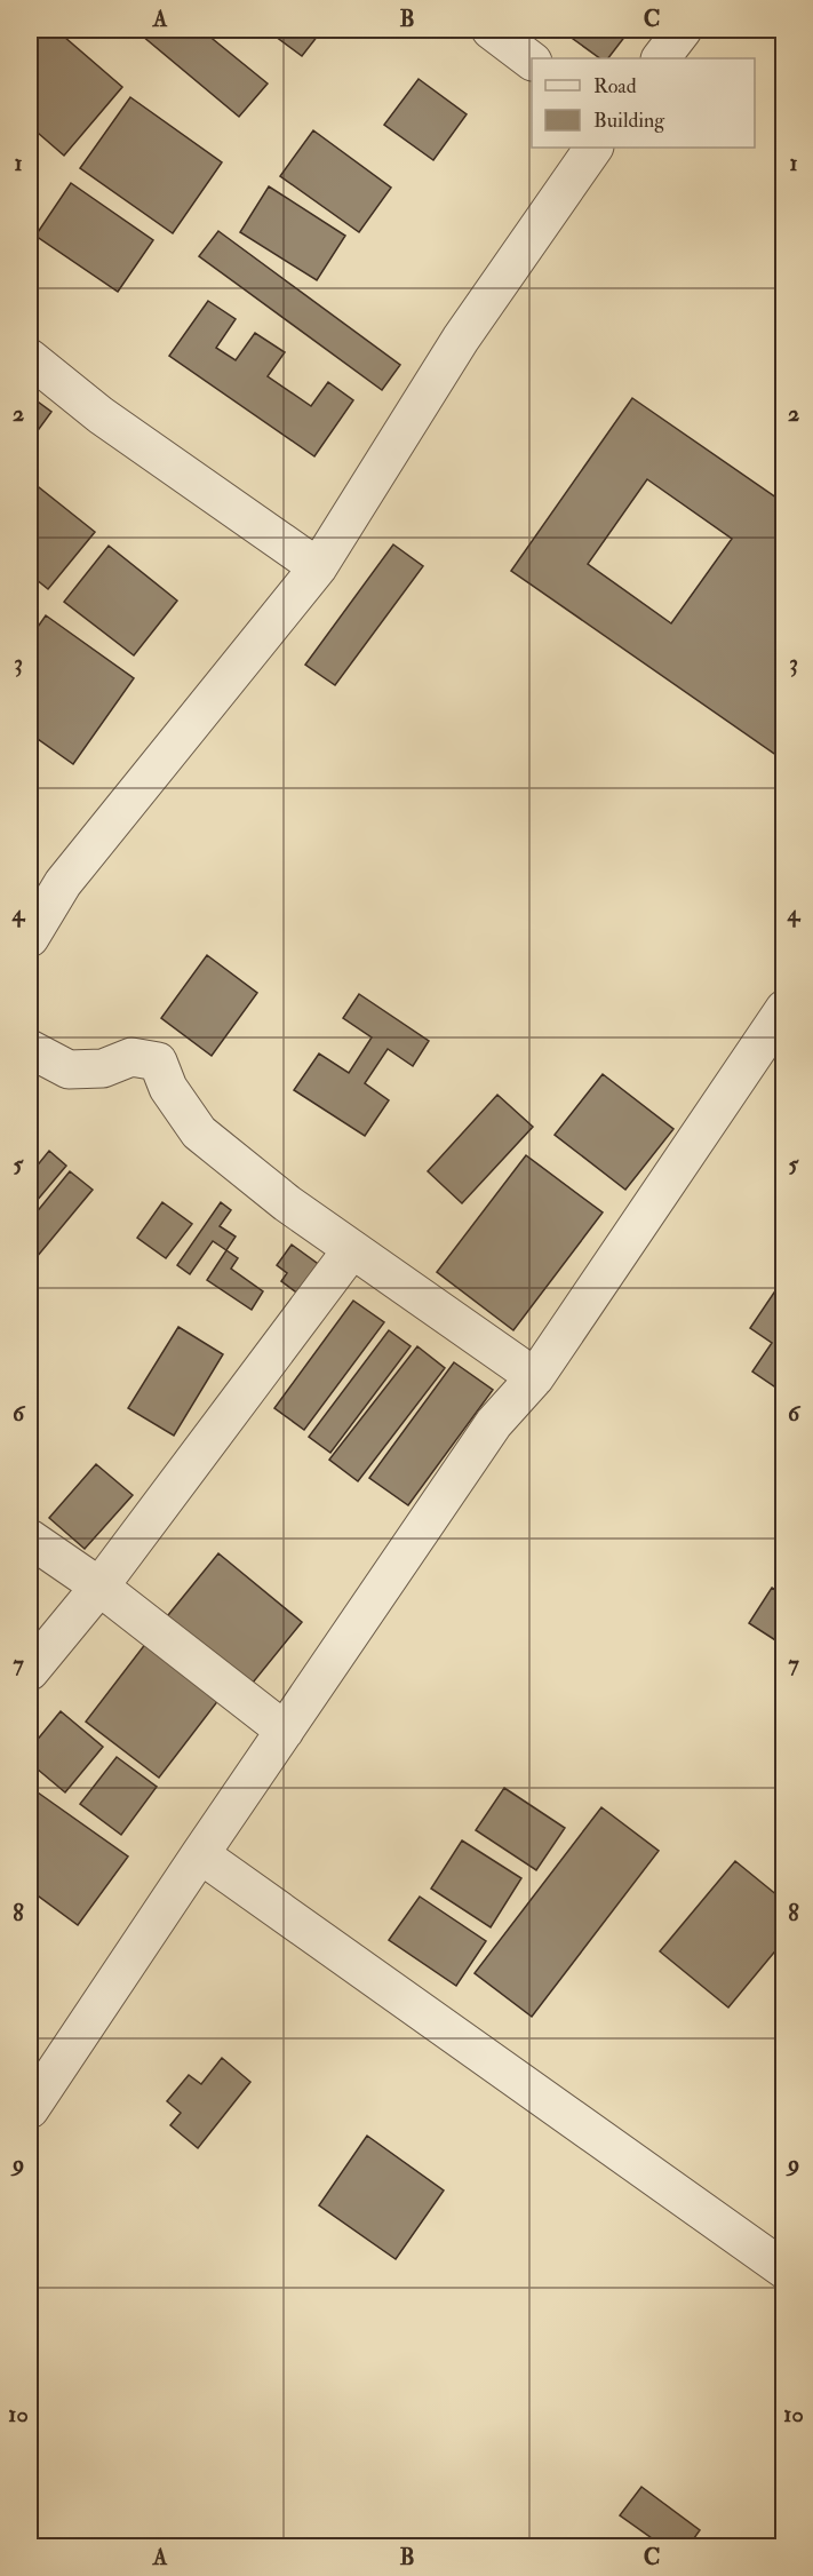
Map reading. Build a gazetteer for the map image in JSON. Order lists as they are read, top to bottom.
{
  "legend": ["Road", "Building"],
  "grid": {
    "columns": ["A", "B", "C"],
    "rows": [
      "1",
      "2",
      "3",
      "4",
      "5",
      "6",
      "7",
      "8",
      "9",
      "10"
    ]
  }
}
